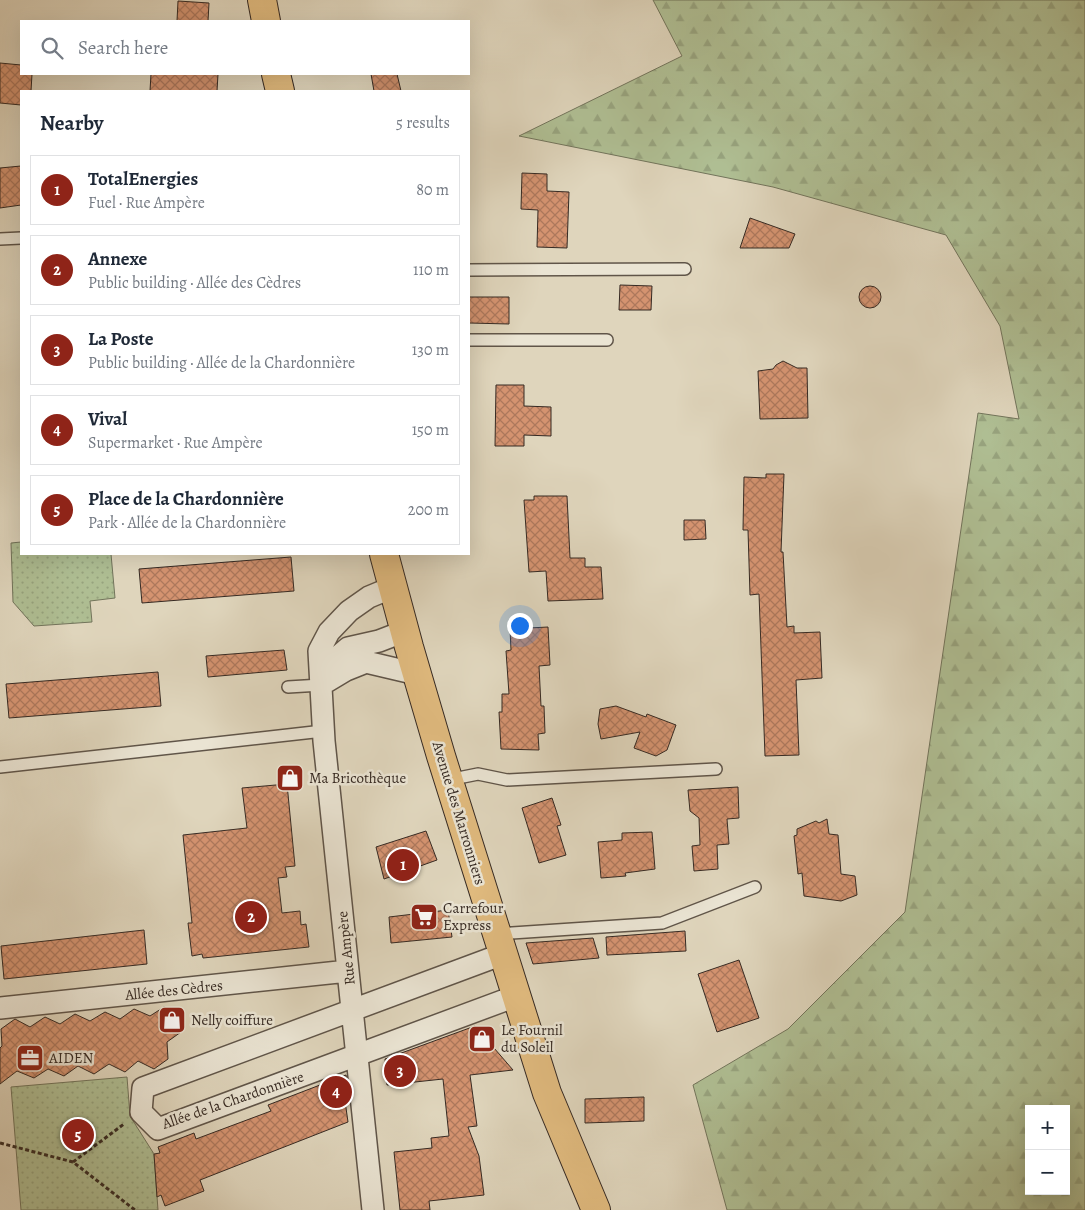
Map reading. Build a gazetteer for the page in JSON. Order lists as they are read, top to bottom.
{
  "streets": {
    "main road": ["Avenue des Marronniers"],
    "street": ["Rue Ampère", "Allée des Cèdres", "Allée de la Chardonnière"]
  },
  "crossings": [
    ["Avenue des Marronniers", "Rue Ampère"],
    ["Avenue des Marronniers", "Allée de la Chardonnière"],
    ["Rue Ampère", "Allée des Cèdres"],
    ["Rue Ampère", "Allée de la Chardonnière"]
  ],
  "places": {
    "shop": ["Ma Bricothèque", "Nelly coiffure", "Le Fournil du Soleil"],
    "supermarket": ["Carrefour Express"],
    "office": ["AIDEN"]
  },
  "page": {
    "search": "Search here",
    "heading": ["Nearby", "5 results"],
    "list": [
      {
        "mark": "1",
        "name": "TotalEnergies",
        "note": "Fuel · Rue Ampère",
        "value": "80 m"
      },
      {
        "mark": "2",
        "name": "Annexe",
        "note": "Public building · Allée des Cèdres",
        "value": "110 m"
      },
      {
        "mark": "3",
        "name": "La Poste",
        "note": "Public building · Allée de la Chardonnière",
        "value": "130 m"
      },
      {
        "mark": "4",
        "name": "Vival",
        "note": "Supermarket · Rue Ampère",
        "value": "150 m"
      },
      {
        "mark": "5",
        "name": "Place de la Chardonnière",
        "note": "Park · Allée de la Chardonnière",
        "value": "200 m"
      }
    ],
    "pins": [
      "1",
      "2",
      "3",
      "4",
      "5"
    ],
    "map_buttons": ["+", "−"]
  }
}
